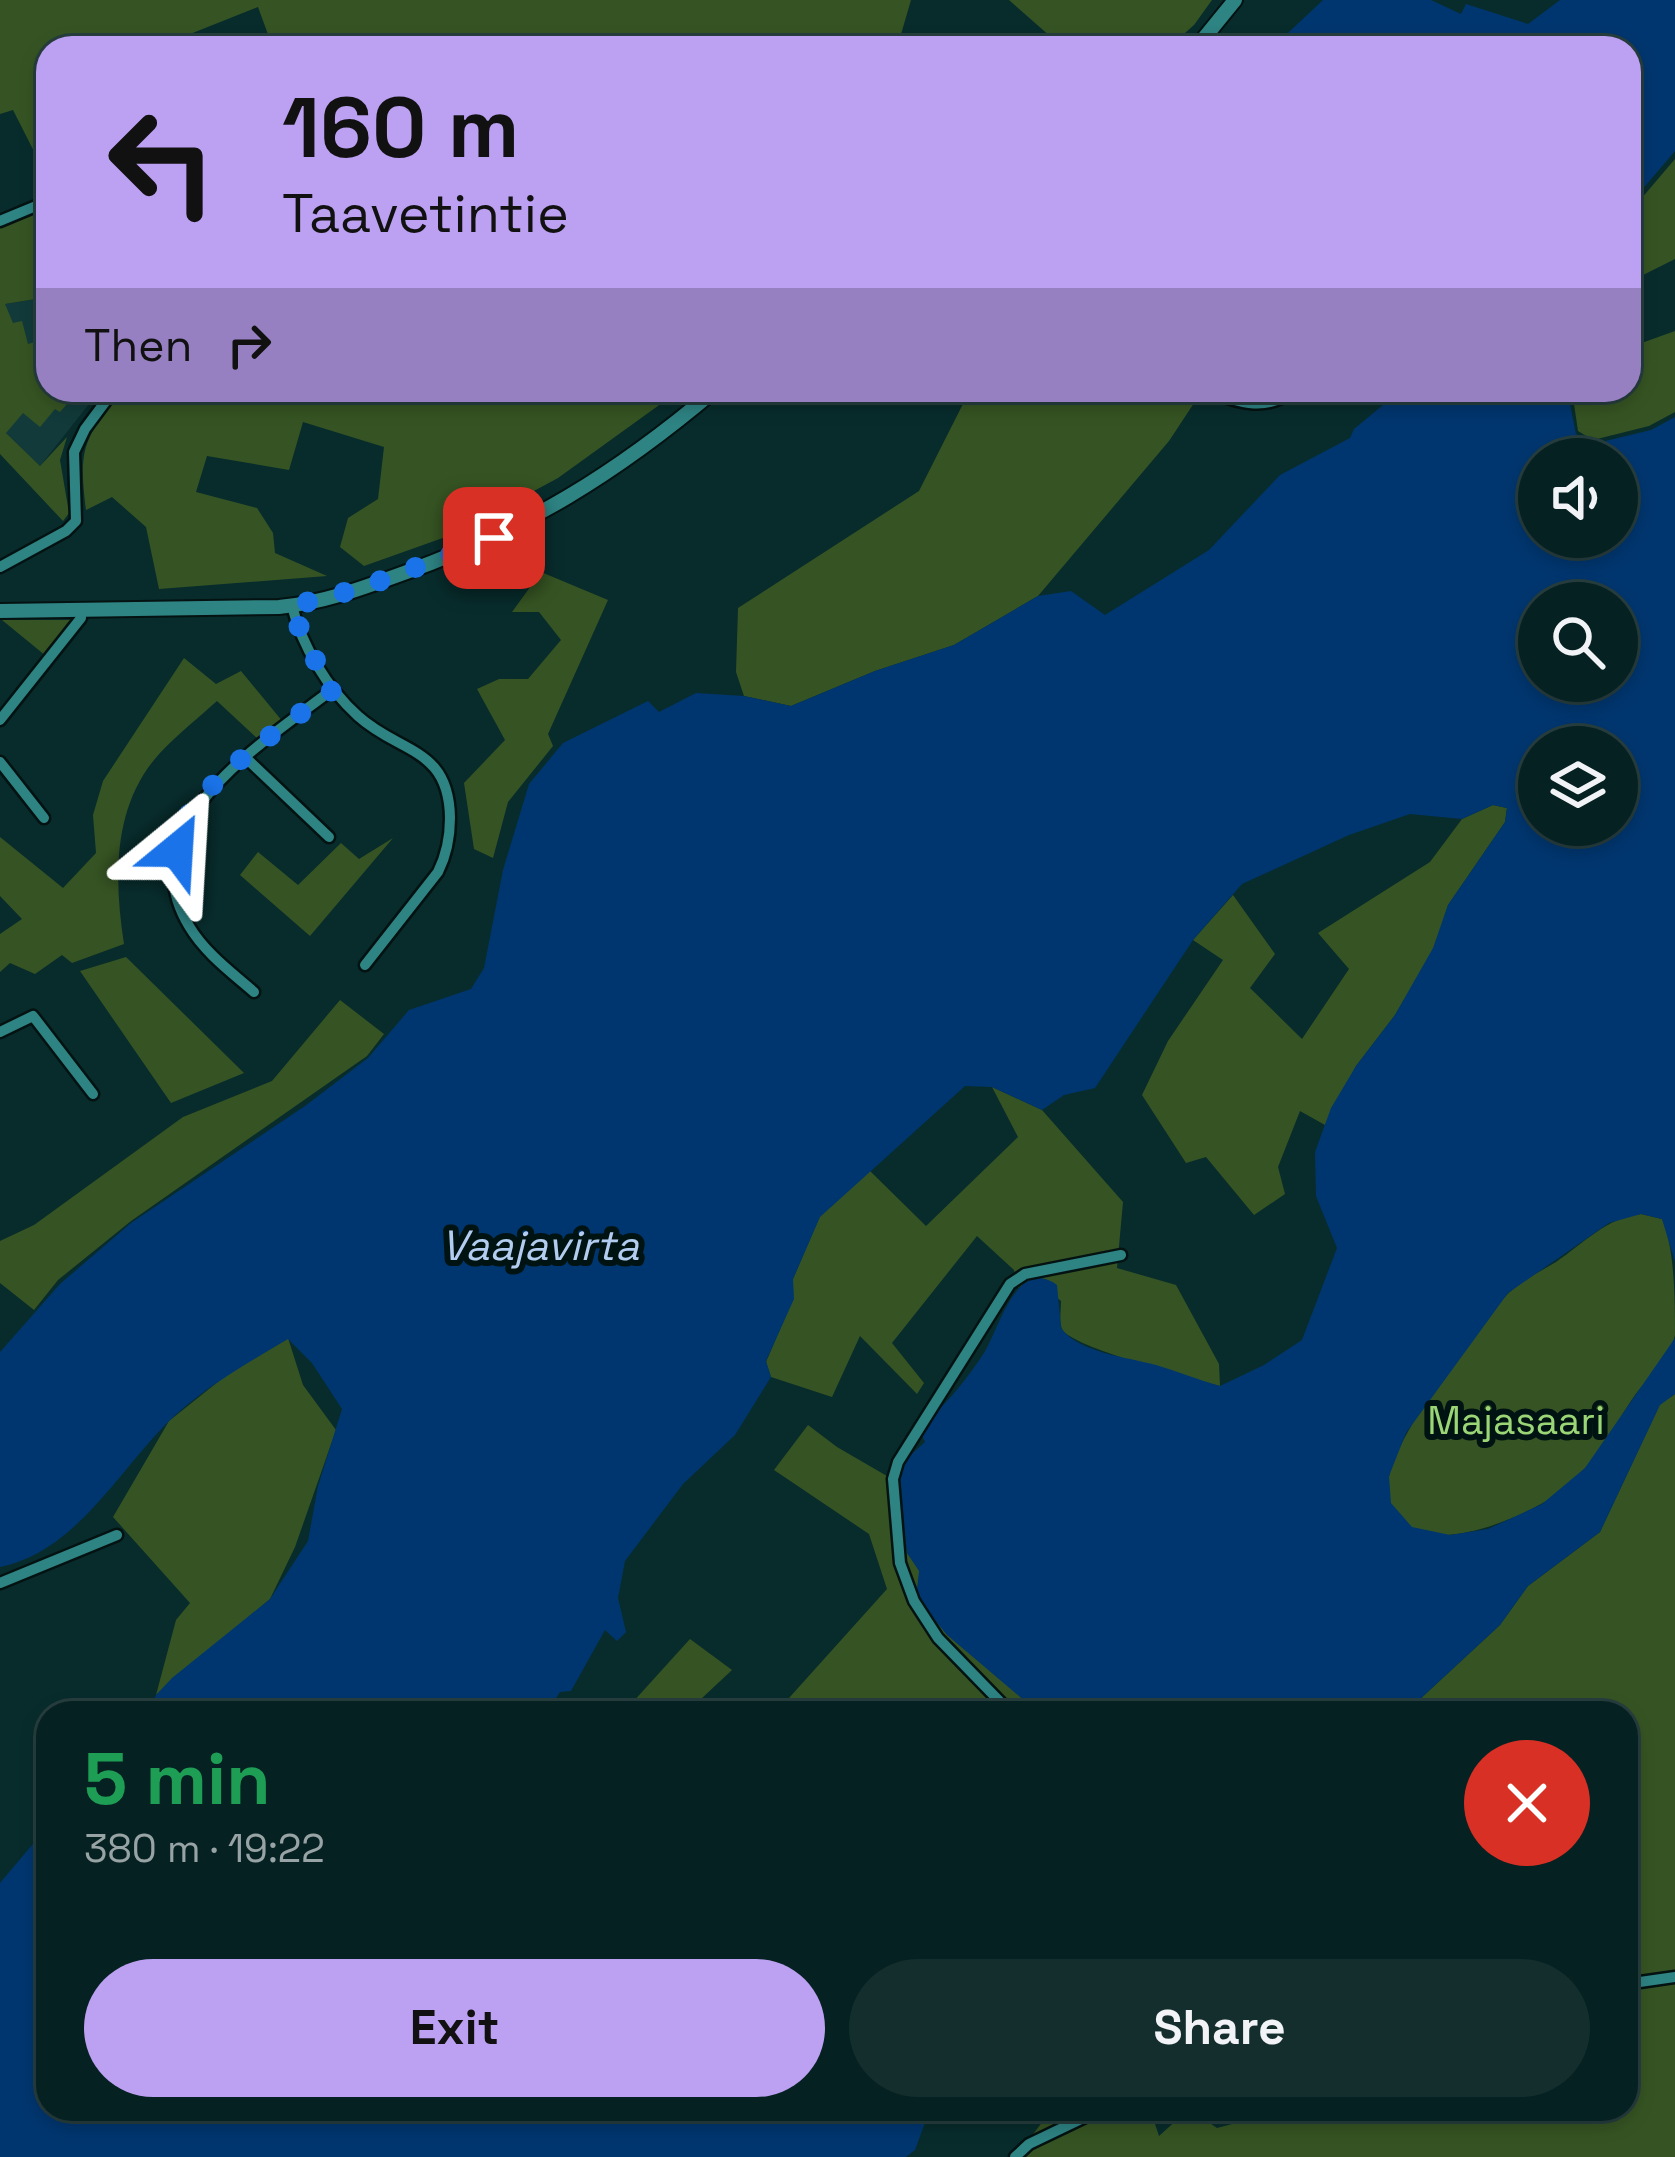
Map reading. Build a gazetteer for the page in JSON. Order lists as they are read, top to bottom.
{
  "water": ["Vaajavirta"],
  "parks": ["Majasaari"],
  "page": {
    "turn": ["160 m", "Taavetintie"],
    "then": "Then",
    "heading": ["5 min", "380 m · 19:22"],
    "buttons": ["Exit", "Share"]
  }
}
